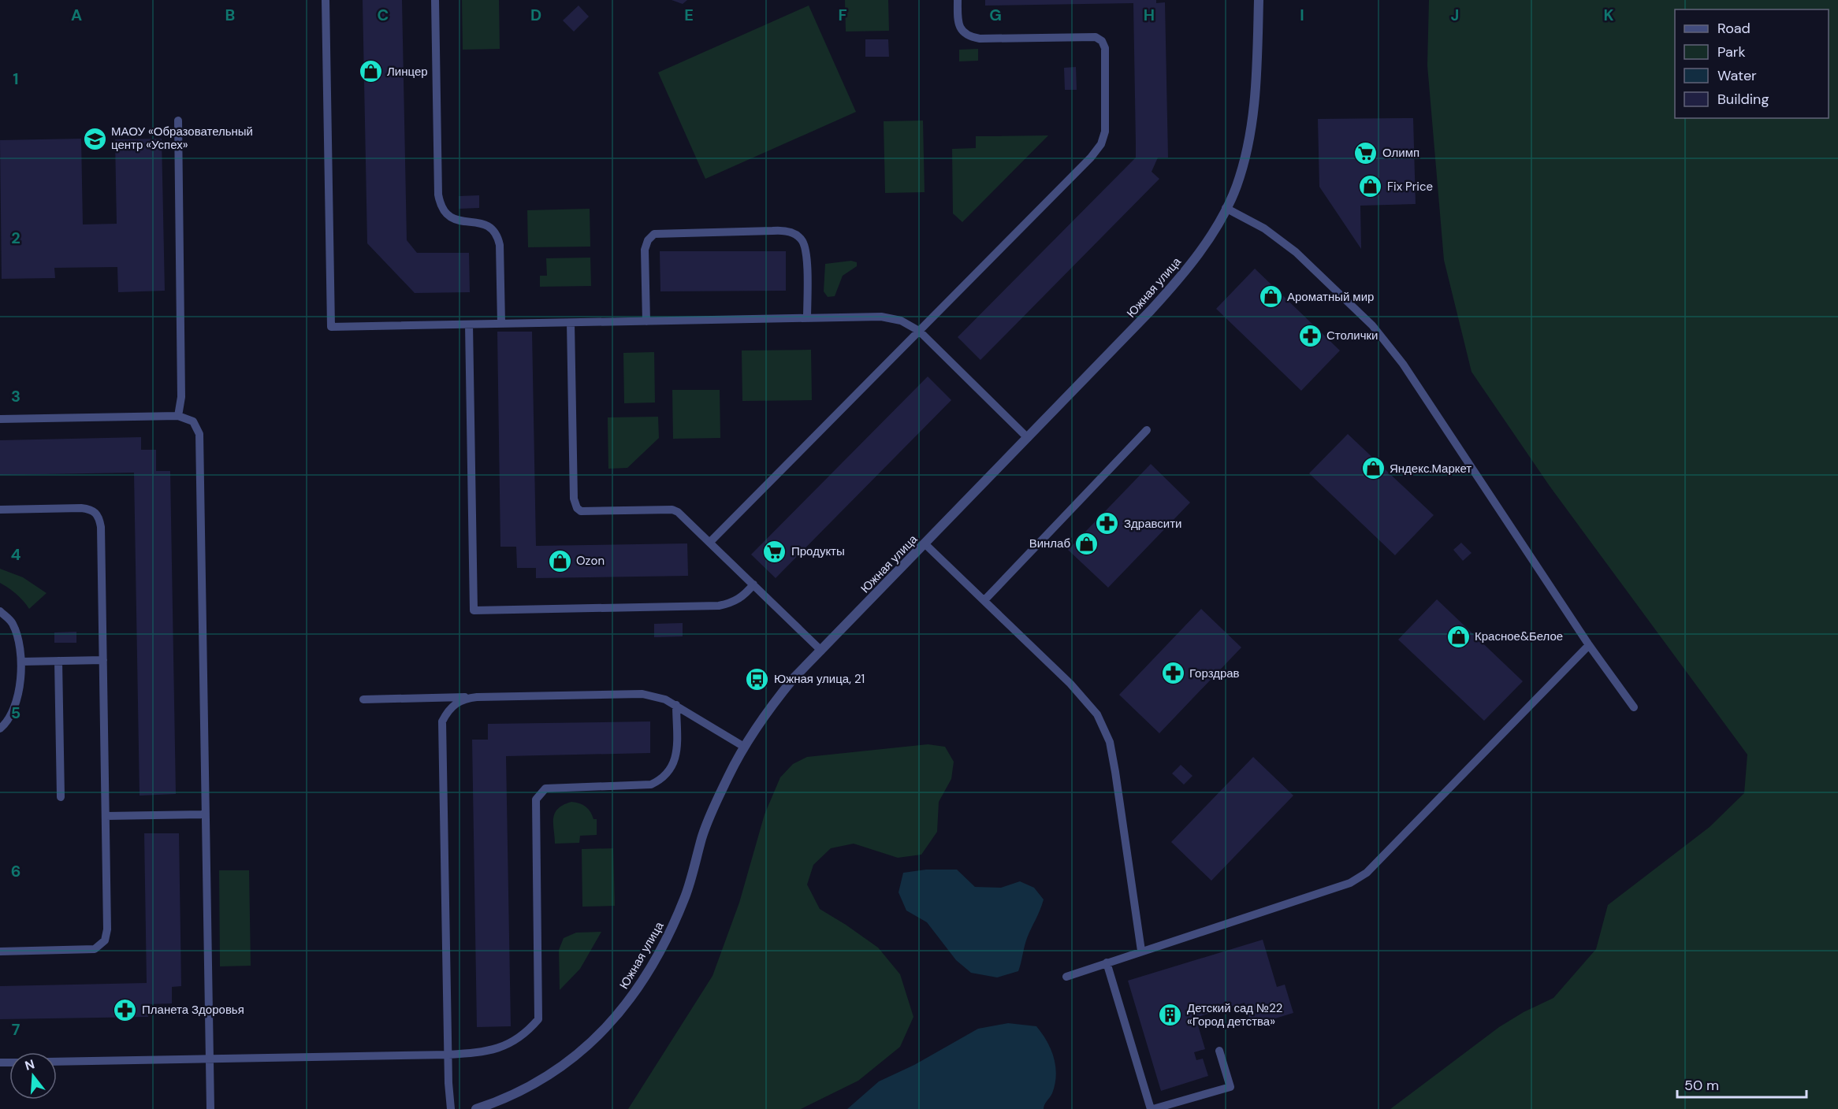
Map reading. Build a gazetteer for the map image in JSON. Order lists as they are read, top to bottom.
{
  "streets": {
    "street": ["Южная улица"]
  },
  "places": {
    "shop": [
      "Линцер",
      "Fix Price",
      "Ароматный мир",
      "Яндекс.Маркет",
      "Винлаб",
      "Ozon",
      "Красное&Белое"
    ],
    "school or university": ["МАОУ «Образовательный центр «Успех»"],
    "supermarket": ["Олимп", "Продукты"],
    "pharmacy": [
      "Столички",
      "Здравсити",
      "Горздрав",
      "Планета Здоровья"
    ],
    "bus stop": ["Южная улица, 21"],
    "building": ["Детский сад №22 «Город детства»"]
  },
  "legend": [
    "Road",
    "Park",
    "Water",
    "Building"
  ],
  "scale_bar": "50 m",
  "north": "top",
  "grid": {
    "columns": [
      "A",
      "B",
      "C",
      "D",
      "E",
      "F",
      "G",
      "H",
      "I",
      "J",
      "K"
    ],
    "rows": [
      "1",
      "2",
      "3",
      "4",
      "5",
      "6",
      "7"
    ]
  }
}
